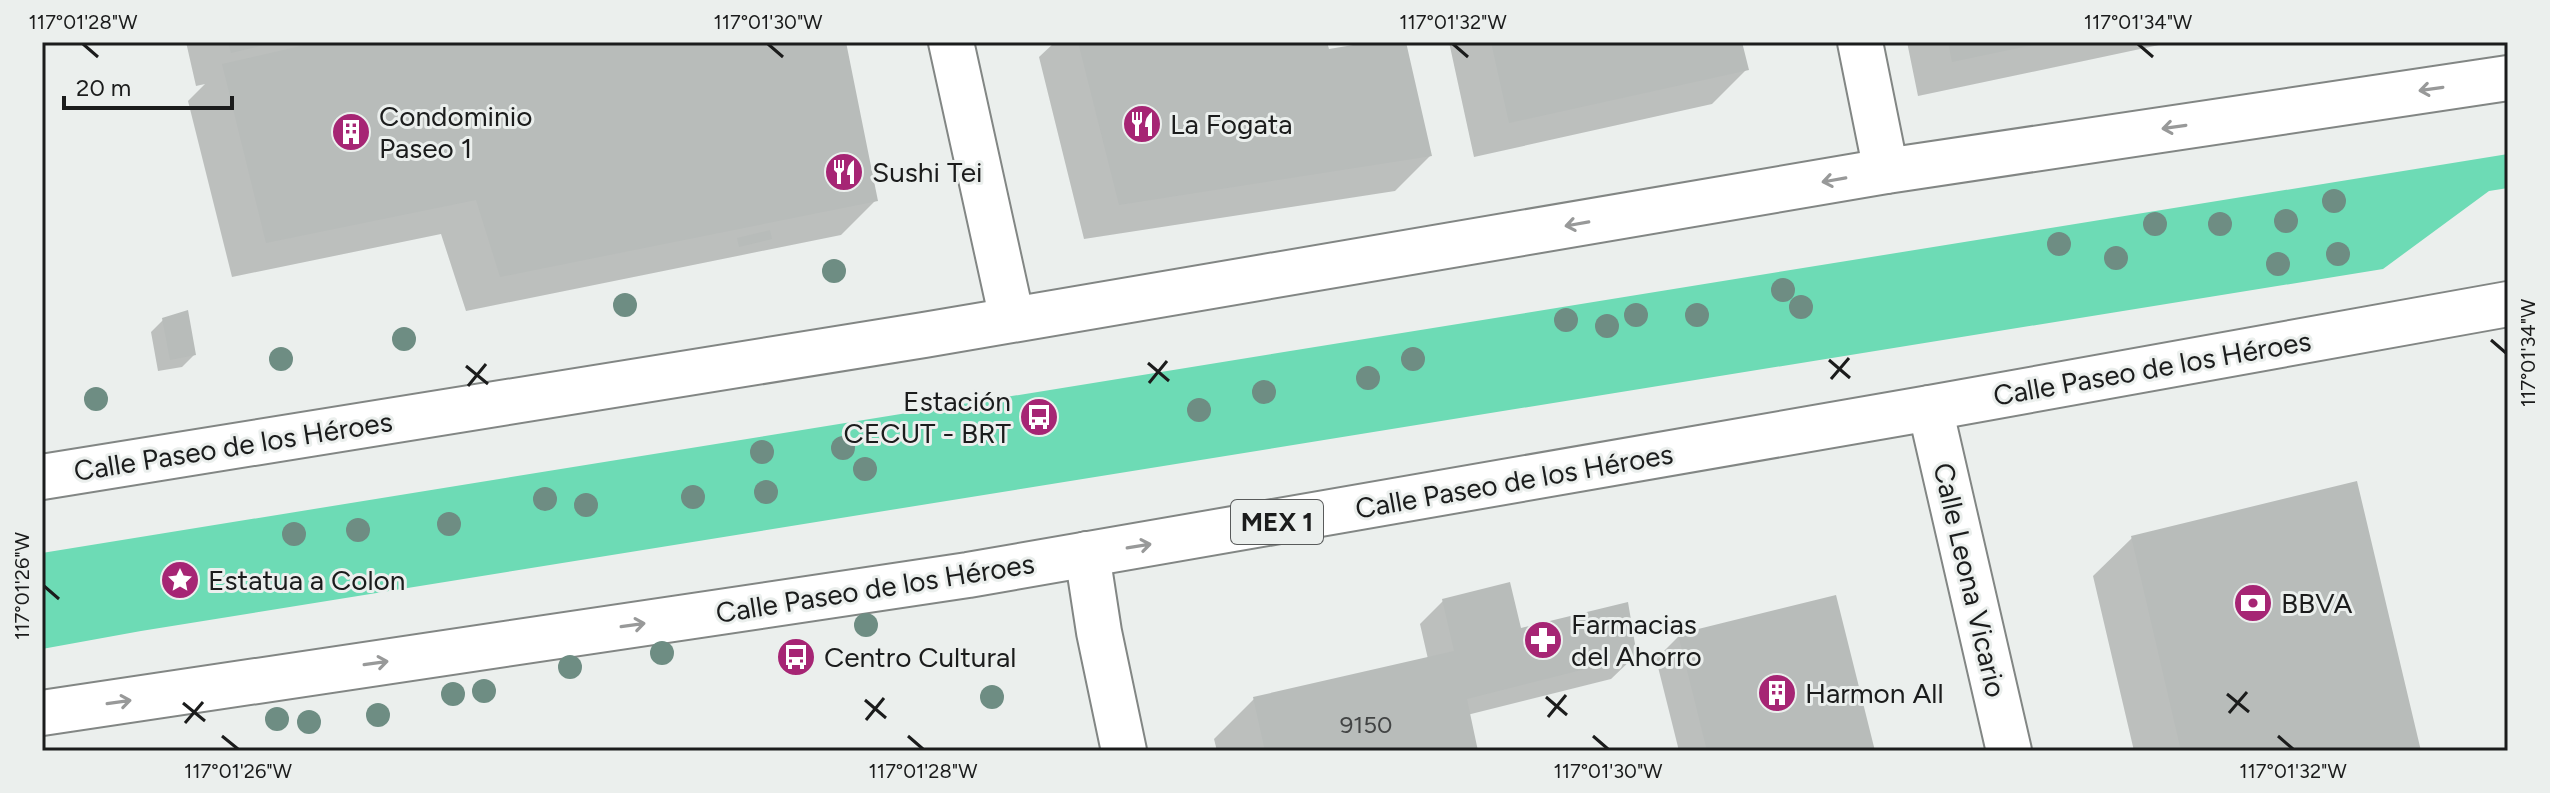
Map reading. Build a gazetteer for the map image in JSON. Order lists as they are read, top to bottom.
{
  "streets": {
    "main road": ["Calle Paseo de los Héroes", "MEX 1", "Calle Leona Vicario"]
  },
  "crossings": [
    ["Calle Paseo de los Héroes", "Calle Leona Vicario"]
  ],
  "places": {
    "restaurant": ["La Fogata", "Sushi Tei"],
    "building": ["Condominio Paseo 1", "Harmon All"],
    "bus stop": ["Estación CECUT - BRT", "Centro Cultural"],
    "place": ["Estatua a Colon"],
    "bank": ["BBVA"],
    "pharmacy": ["Farmacias del Ahorro"]
  },
  "house_numbers": ["9150"],
  "scale_bar": "20 m",
  "coordinates": [
    "117°01'28\"W",
    "117°01'30\"W",
    "117°01'32\"W",
    "117°01'34\"W",
    "117°01'26\"W"
  ]
}
